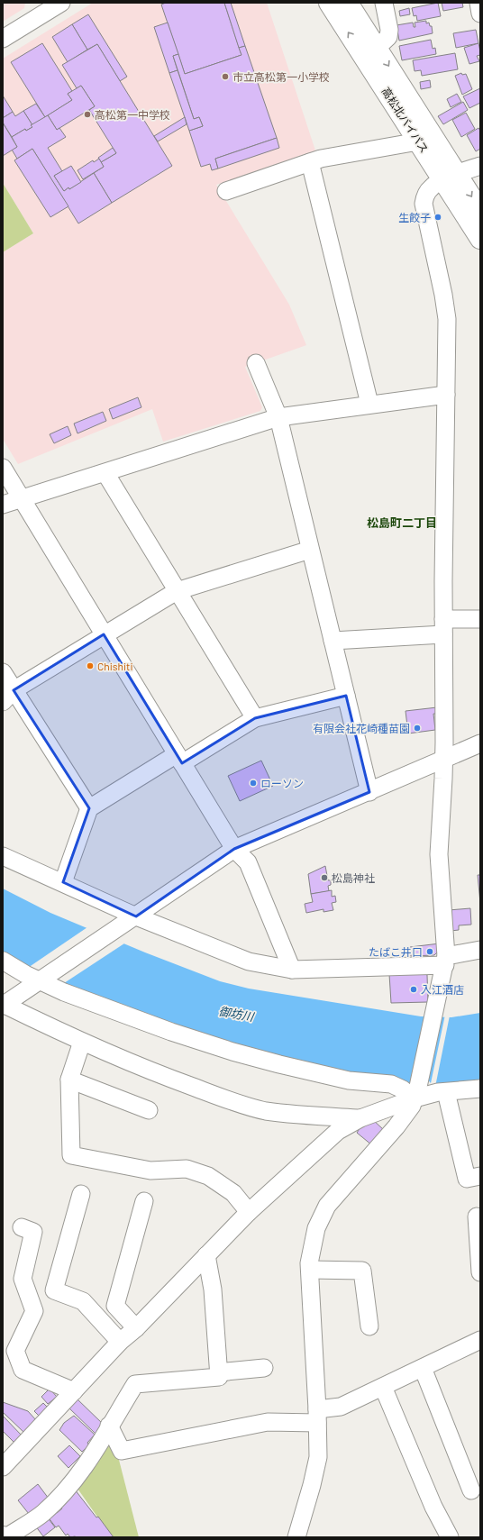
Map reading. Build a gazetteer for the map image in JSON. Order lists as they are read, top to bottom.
{
  "streets": {
    "highway": ["高松北バイパス"]
  },
  "districts": ["松島町二丁目"],
  "water": ["御坊川"],
  "places": [
    "市立高松第一小学校",
    "高松第一中学校",
    "生餃子",
    "Chishiti",
    "有限会社花崎種苗園",
    "ローソン",
    "松島神社",
    "たばこ井口",
    "入江酒店"
  ]
}
